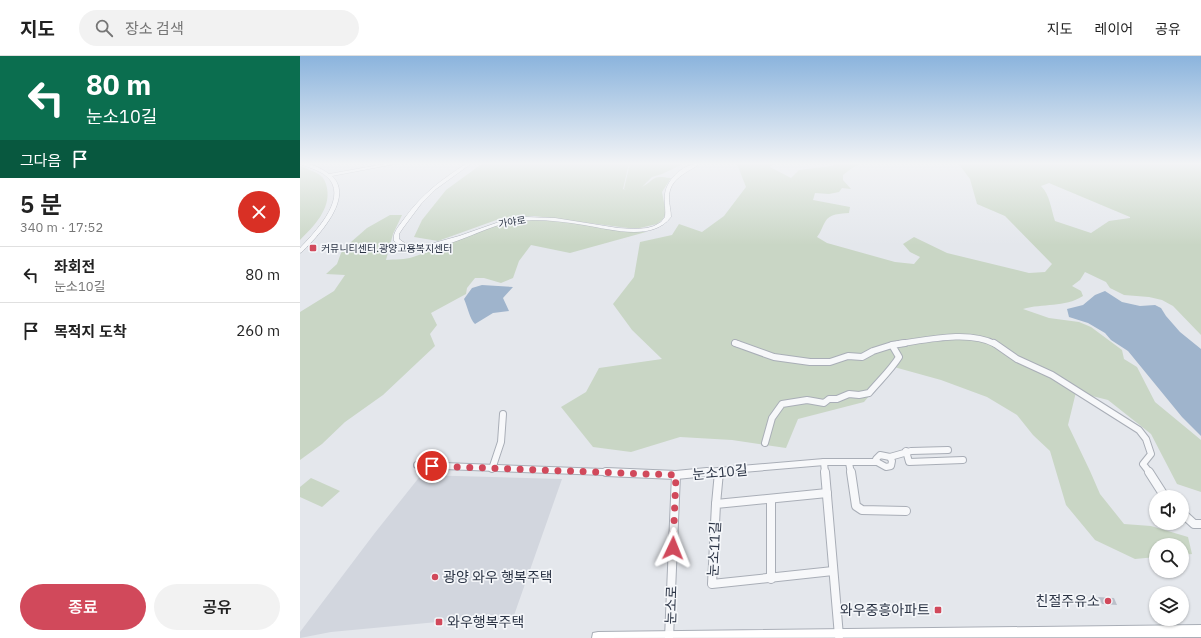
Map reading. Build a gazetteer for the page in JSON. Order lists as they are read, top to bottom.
{
  "streets": {
    "street": [
      "가야로",
      "눈소10길",
      "눈소11길",
      "눈소로"
    ]
  },
  "crossings": [
    ["눈소10길", "눈소로"]
  ],
  "places": {
    "transit": ["커뮤니티센터.광양고용복지센터", "와우중흥아파트", "와우행복주택"],
    "other": ["광양 와우 행복주택", "친절주유소"]
  },
  "page": {
    "header": "지도",
    "search": "장소 검색",
    "nav": ["지도", "레이어", "공유"],
    "turn": ["80 m", "눈소10길"],
    "then": "그다음",
    "heading": ["5 분", "340 m · 17:52"],
    "list": [
      {
        "name": "좌회전",
        "note": "눈소10길",
        "value": "80 m"
      },
      {
        "name": "목적지 도착",
        "value": "260 m"
      }
    ],
    "buttons": ["종료", "공유"]
  }
}
